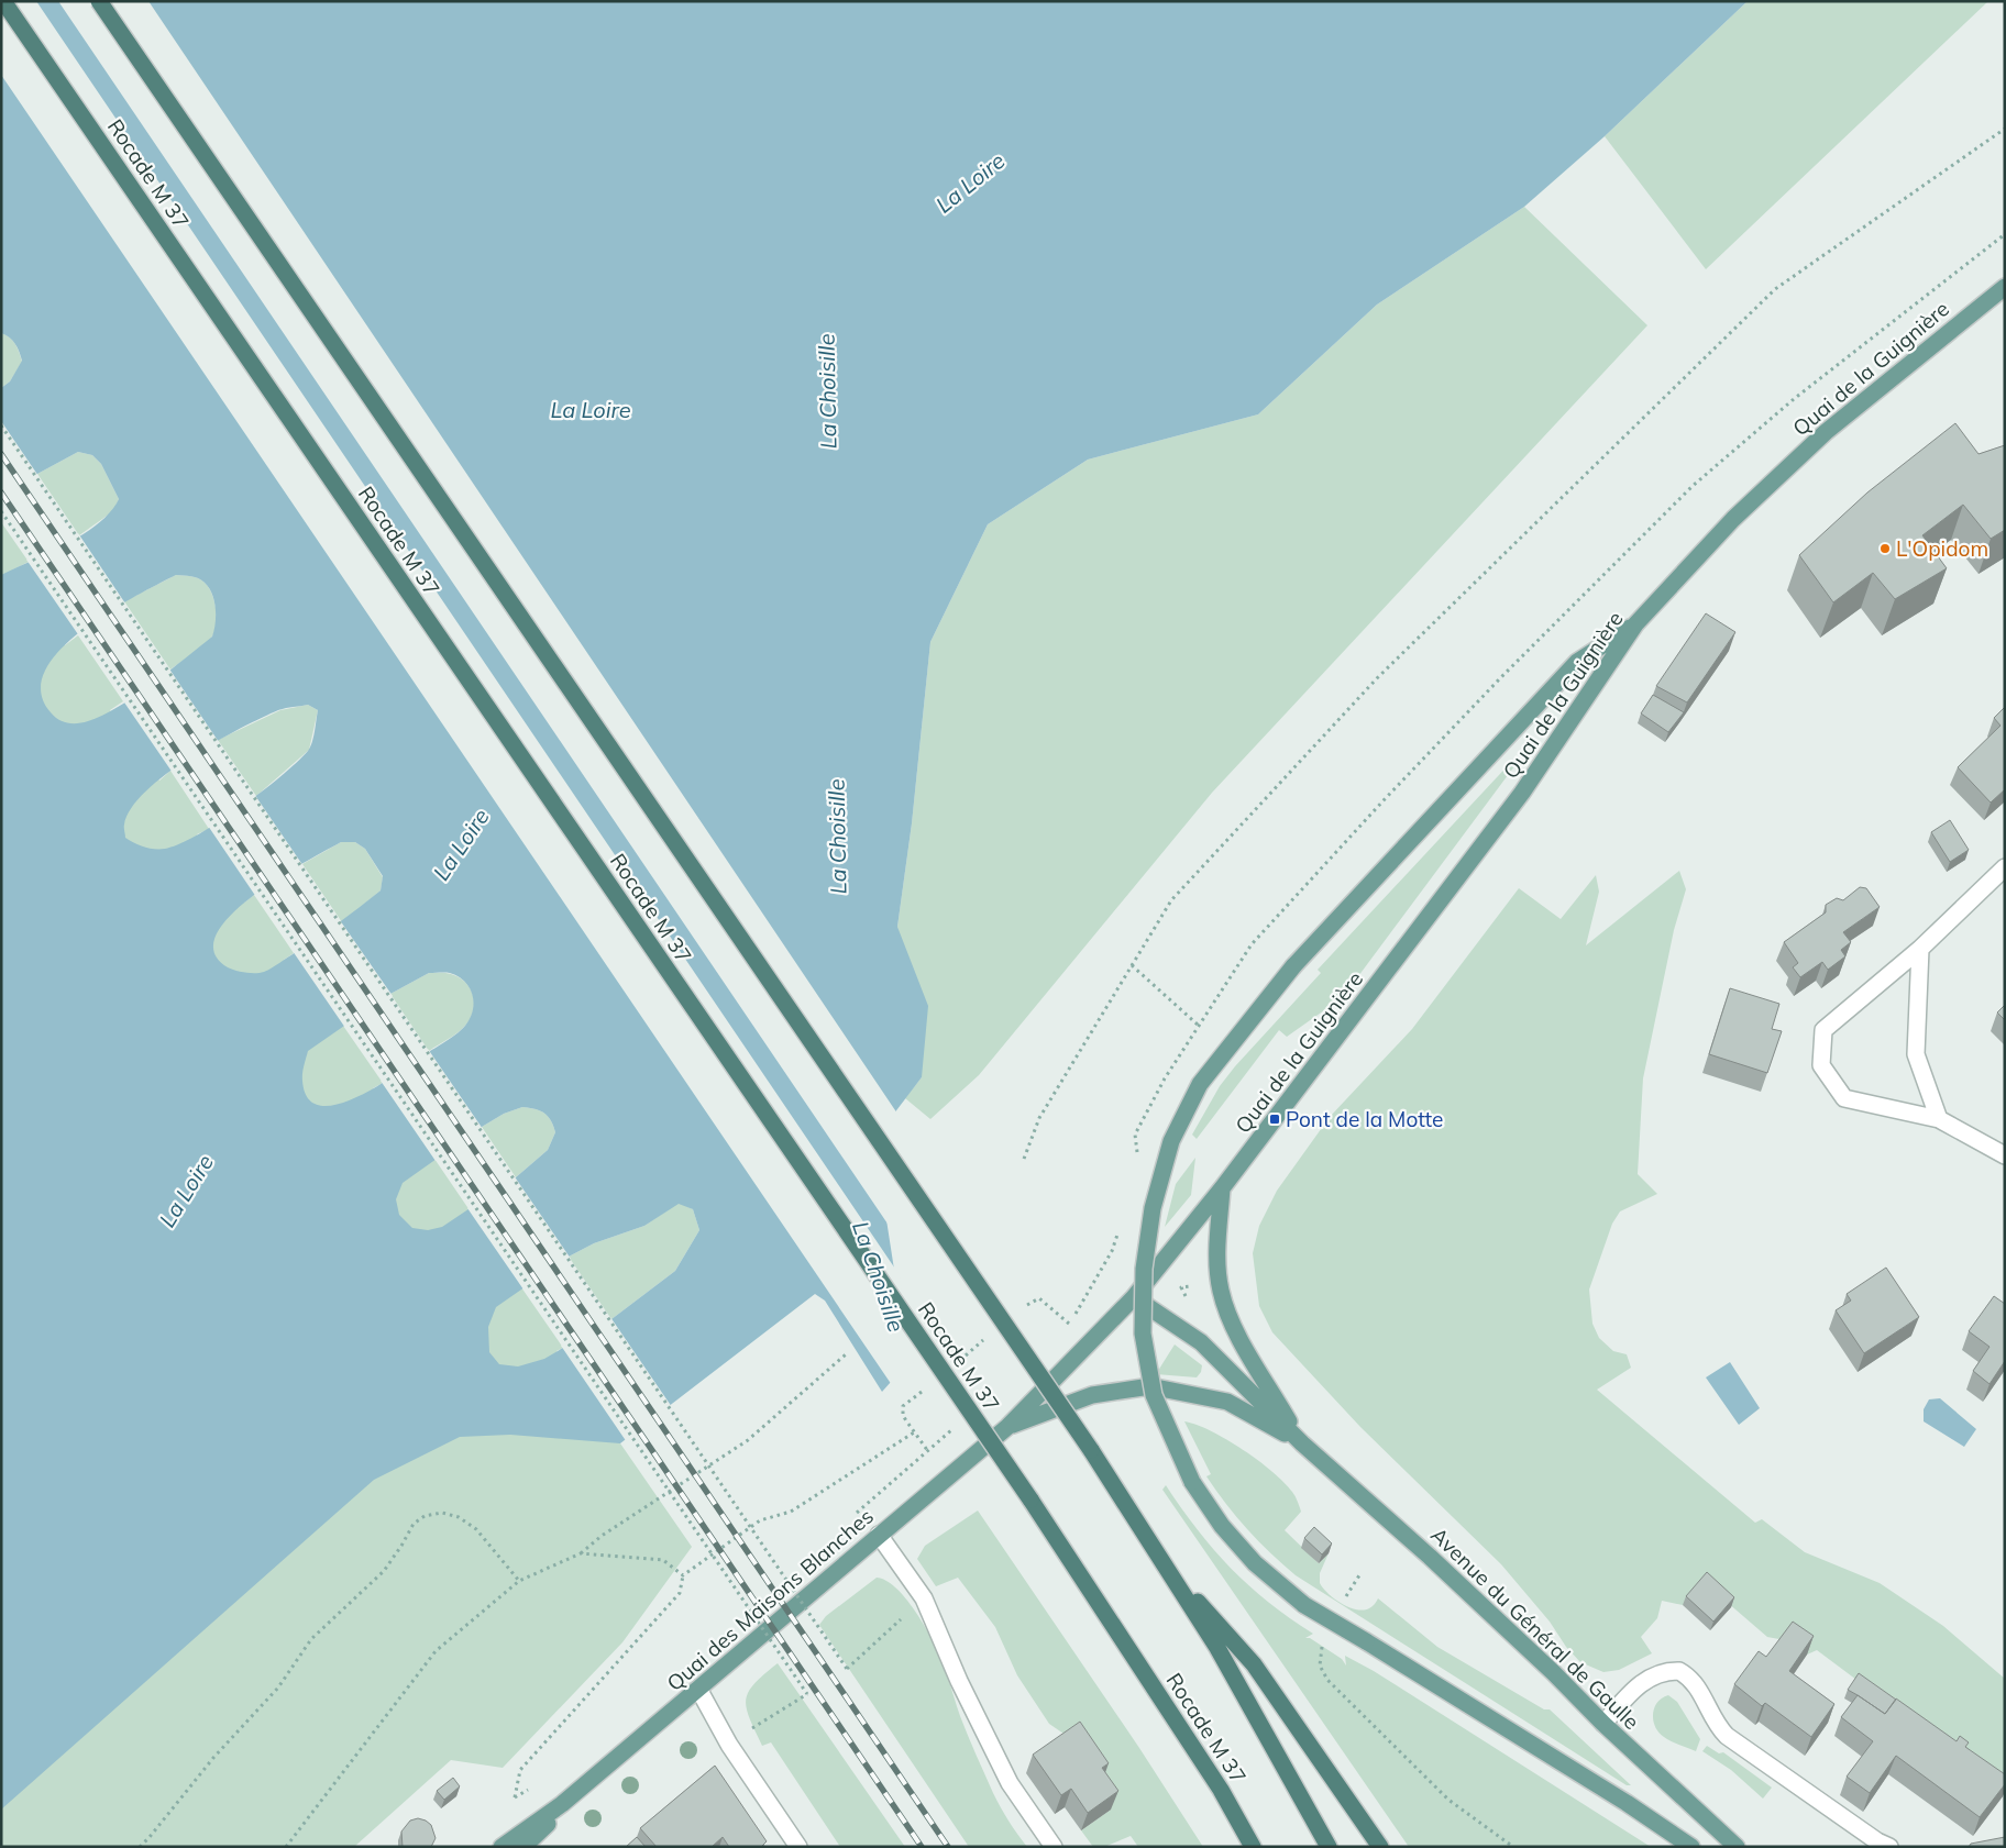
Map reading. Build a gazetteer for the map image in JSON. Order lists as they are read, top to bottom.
{
  "streets": {
    "highway": ["Rocade M 37"],
    "main road": ["Quai de la Guignière", "Quai des Maisons Blanches", "Avenue du Général de Gaulle"]
  },
  "crossings": [
    ["Quai de la Guignière", "Quai des Maisons Blanches"]
  ],
  "water": ["La Loire", "La Choisille"],
  "places": {
    "other": ["L'Opidom"],
    "transit": ["Pont de la Motte"]
  }
}
